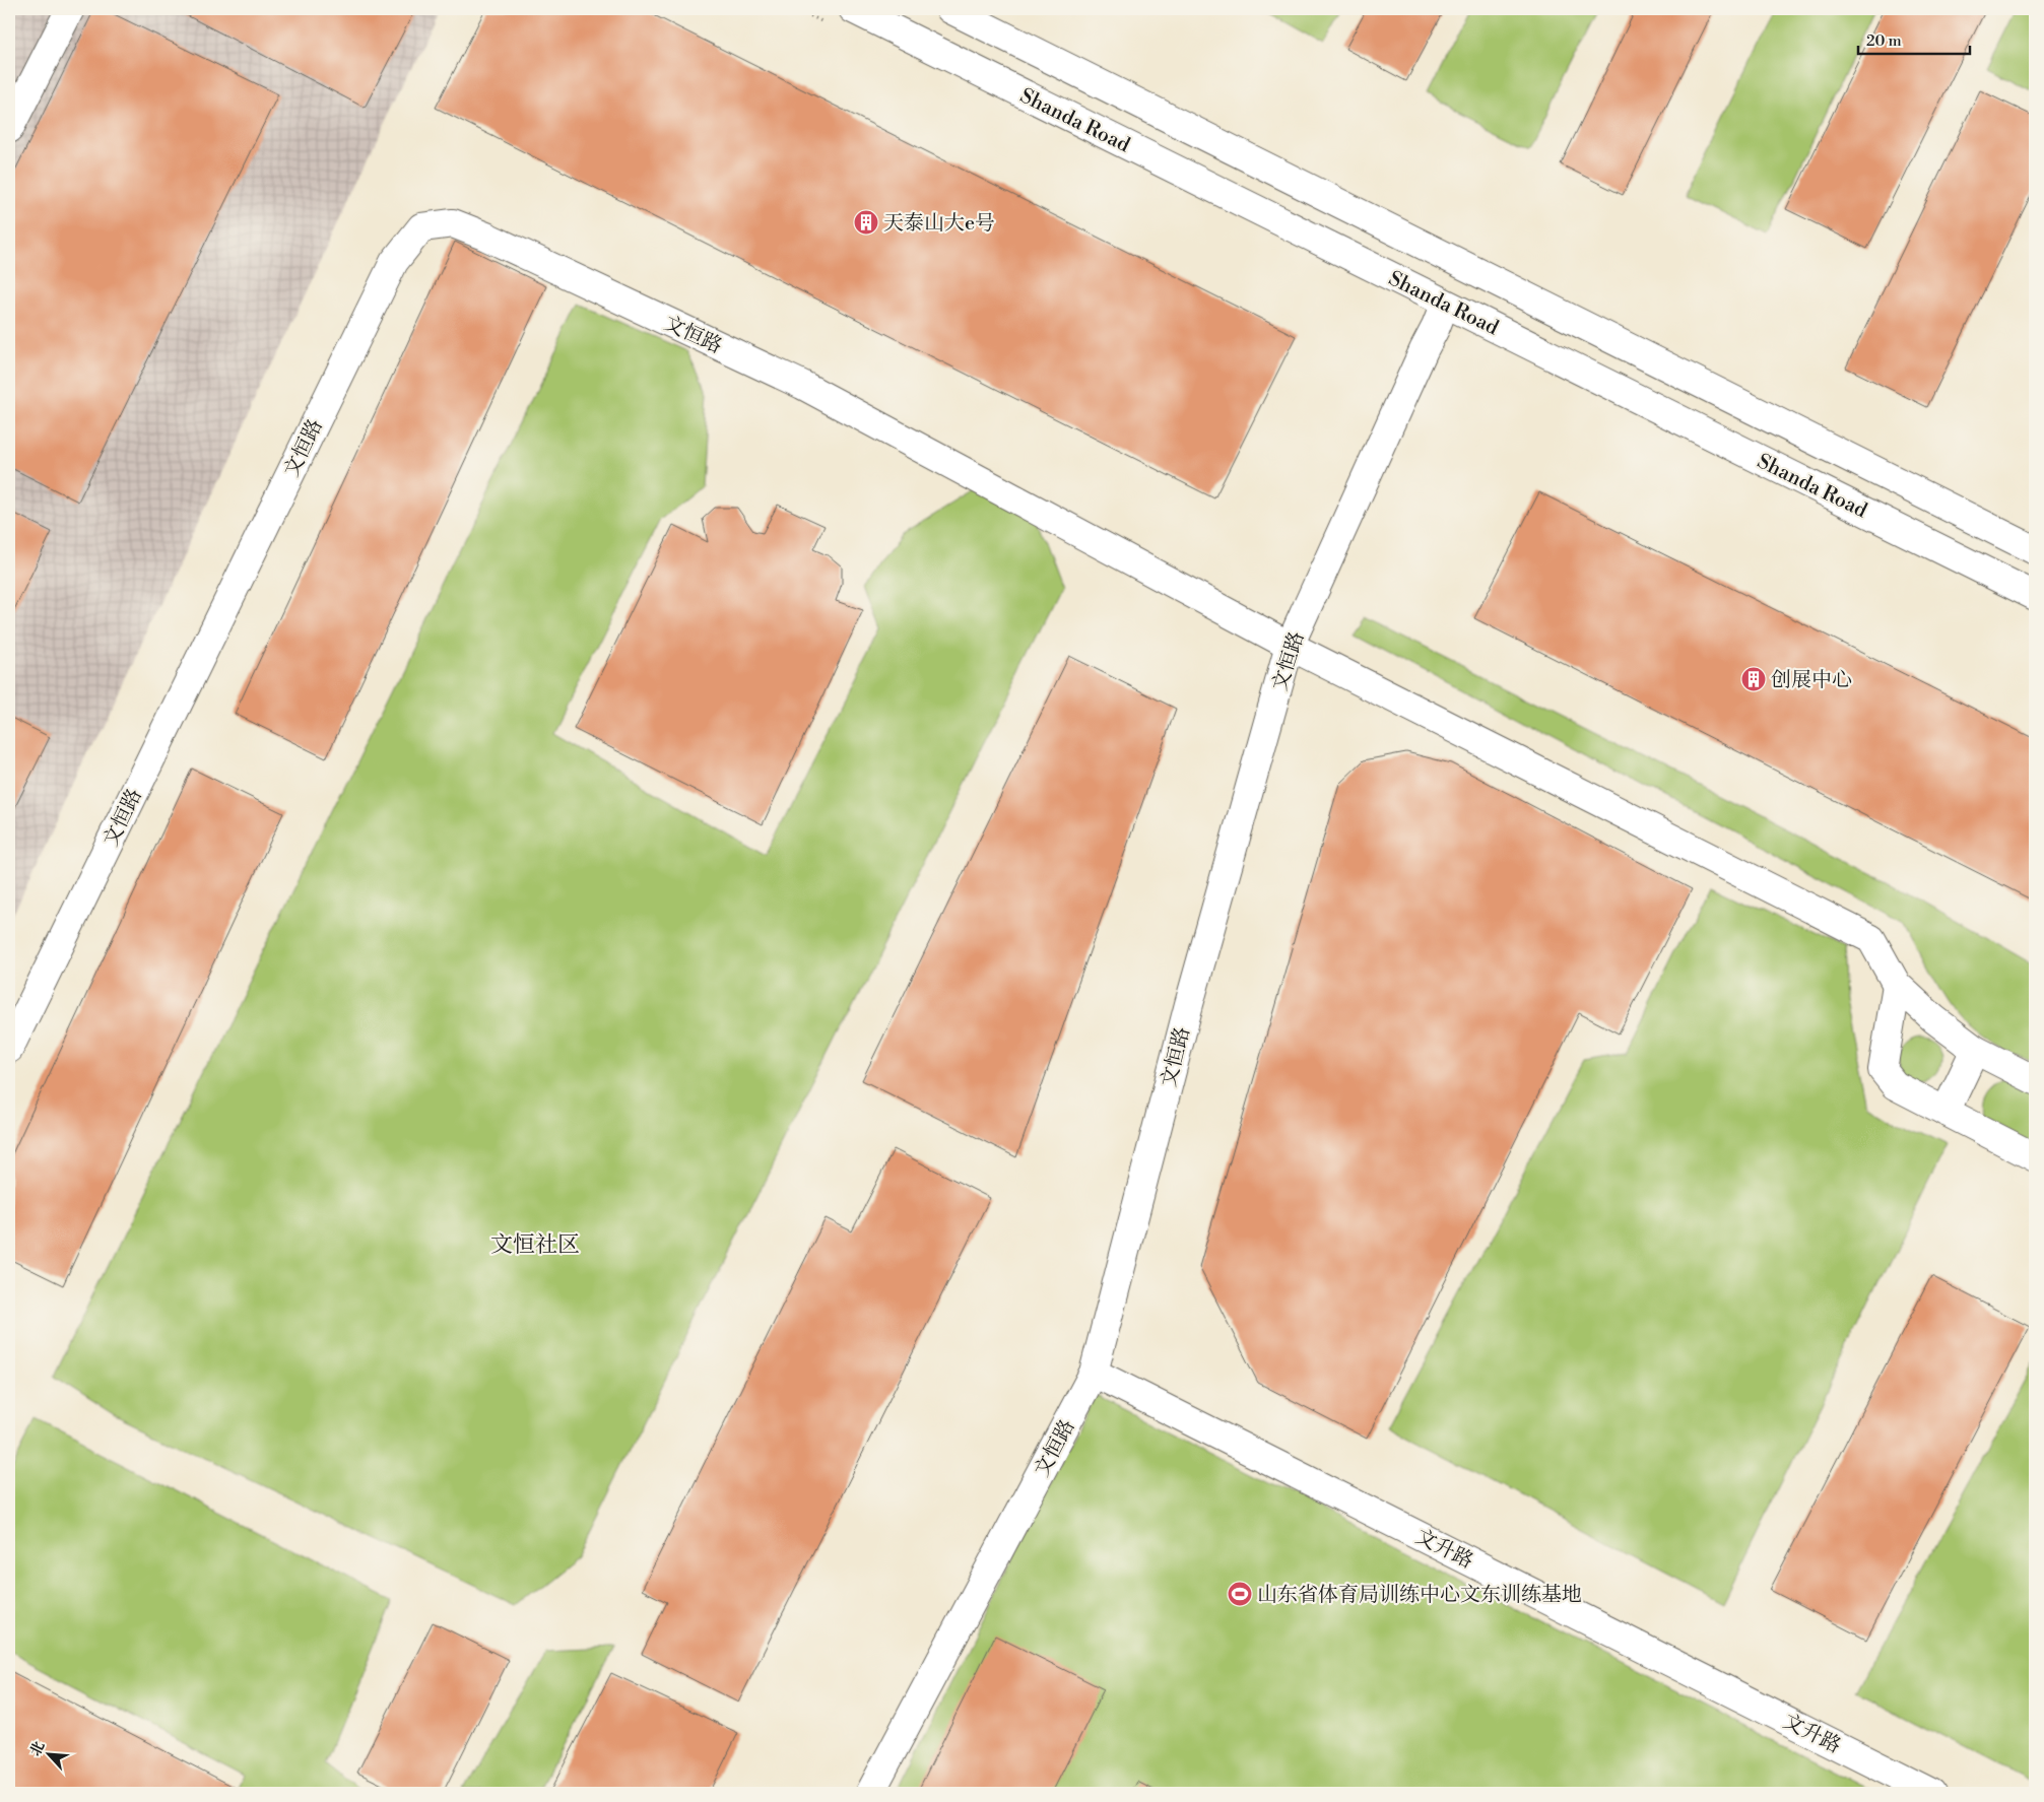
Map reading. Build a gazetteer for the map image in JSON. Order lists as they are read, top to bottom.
{
  "streets": {
    "street": ["Shanda Road", "文恒路", "文升路"]
  },
  "crossings": [
    ["Shanda Road", "文恒路"],
    ["文恒路", "文升路"]
  ],
  "districts": ["文恒社区"],
  "places": {
    "building": ["天泰山大e号", "创展中心"],
    "sports": ["山东省体育局训练中心文东训练基地"]
  },
  "scale_bar": "20 m",
  "north": "top left"
}
